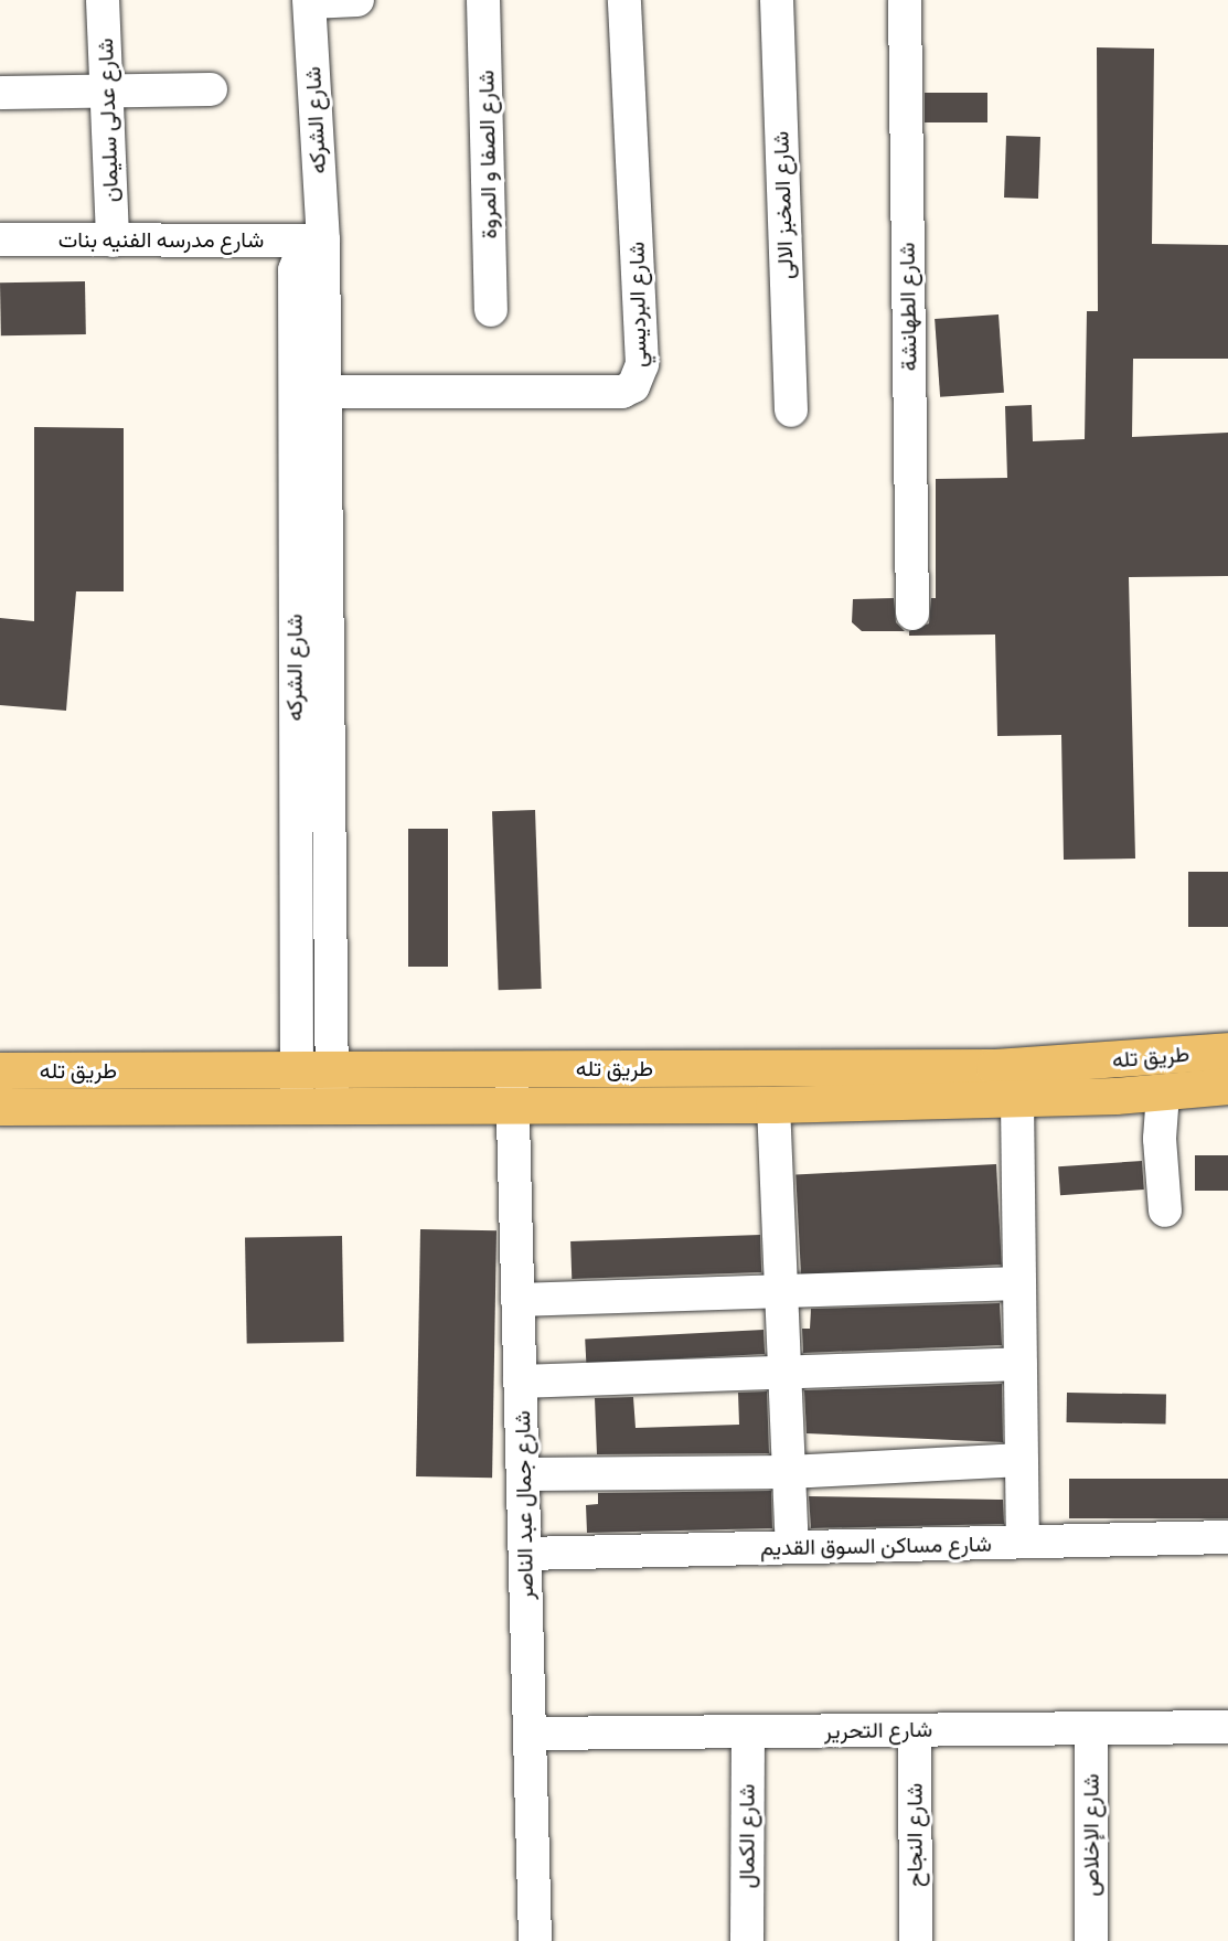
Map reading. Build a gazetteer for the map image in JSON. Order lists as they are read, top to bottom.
{
  "streets": {
    "main road": ["طريق تله"],
    "street": [
      "شارع عدلى سليمان",
      "شارع الشركه",
      "شارع الصفا و المروة",
      "شارع المخبز الالى",
      "شارع مدرسه الفنيه بنات",
      "شارع البرديسي",
      "شارع الطهانشة",
      "شارع جمال عبد الناصر",
      "شارع مساكن السوق القديم",
      "شارع التحرير",
      "شارع النجاح",
      "شارع الإخلاص",
      "شارع الكمال"
    ]
  },
  "crossings": [
    ["شارع عدلى سليمان", "شارع مدرسه الفنيه بنات"],
    ["شارع الشركه", "شارع مدرسه الفنيه بنات"],
    ["شارع الشركه", "شارع البرديسي"],
    ["شارع الشركه", "طريق تله"],
    ["طريق تله", "شارع جمال عبد الناصر"],
    ["شارع جمال عبد الناصر", "شارع مساكن السوق القديم"],
    ["شارع جمال عبد الناصر", "شارع التحرير"],
    ["شارع التحرير", "شارع النجاح"],
    ["شارع التحرير", "شارع الإخلاص"],
    ["شارع التحرير", "شارع الكمال"]
  ]
}
